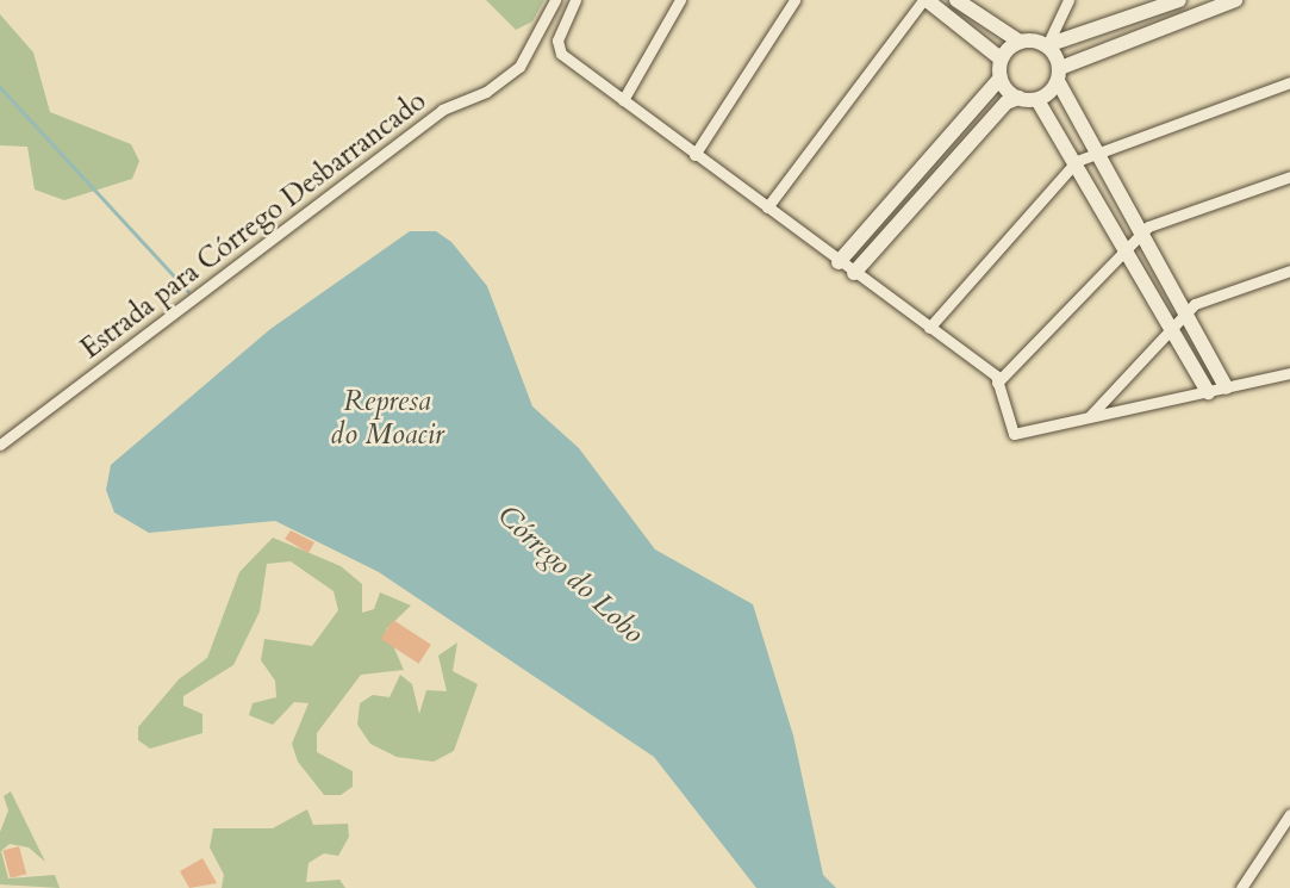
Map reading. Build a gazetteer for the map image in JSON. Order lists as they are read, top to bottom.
{
  "streets": {
    "street": ["Estrada para Córrego Desbarrancado"]
  },
  "water": ["Represa do Moacir", "Córrego do Lobo"]
}
